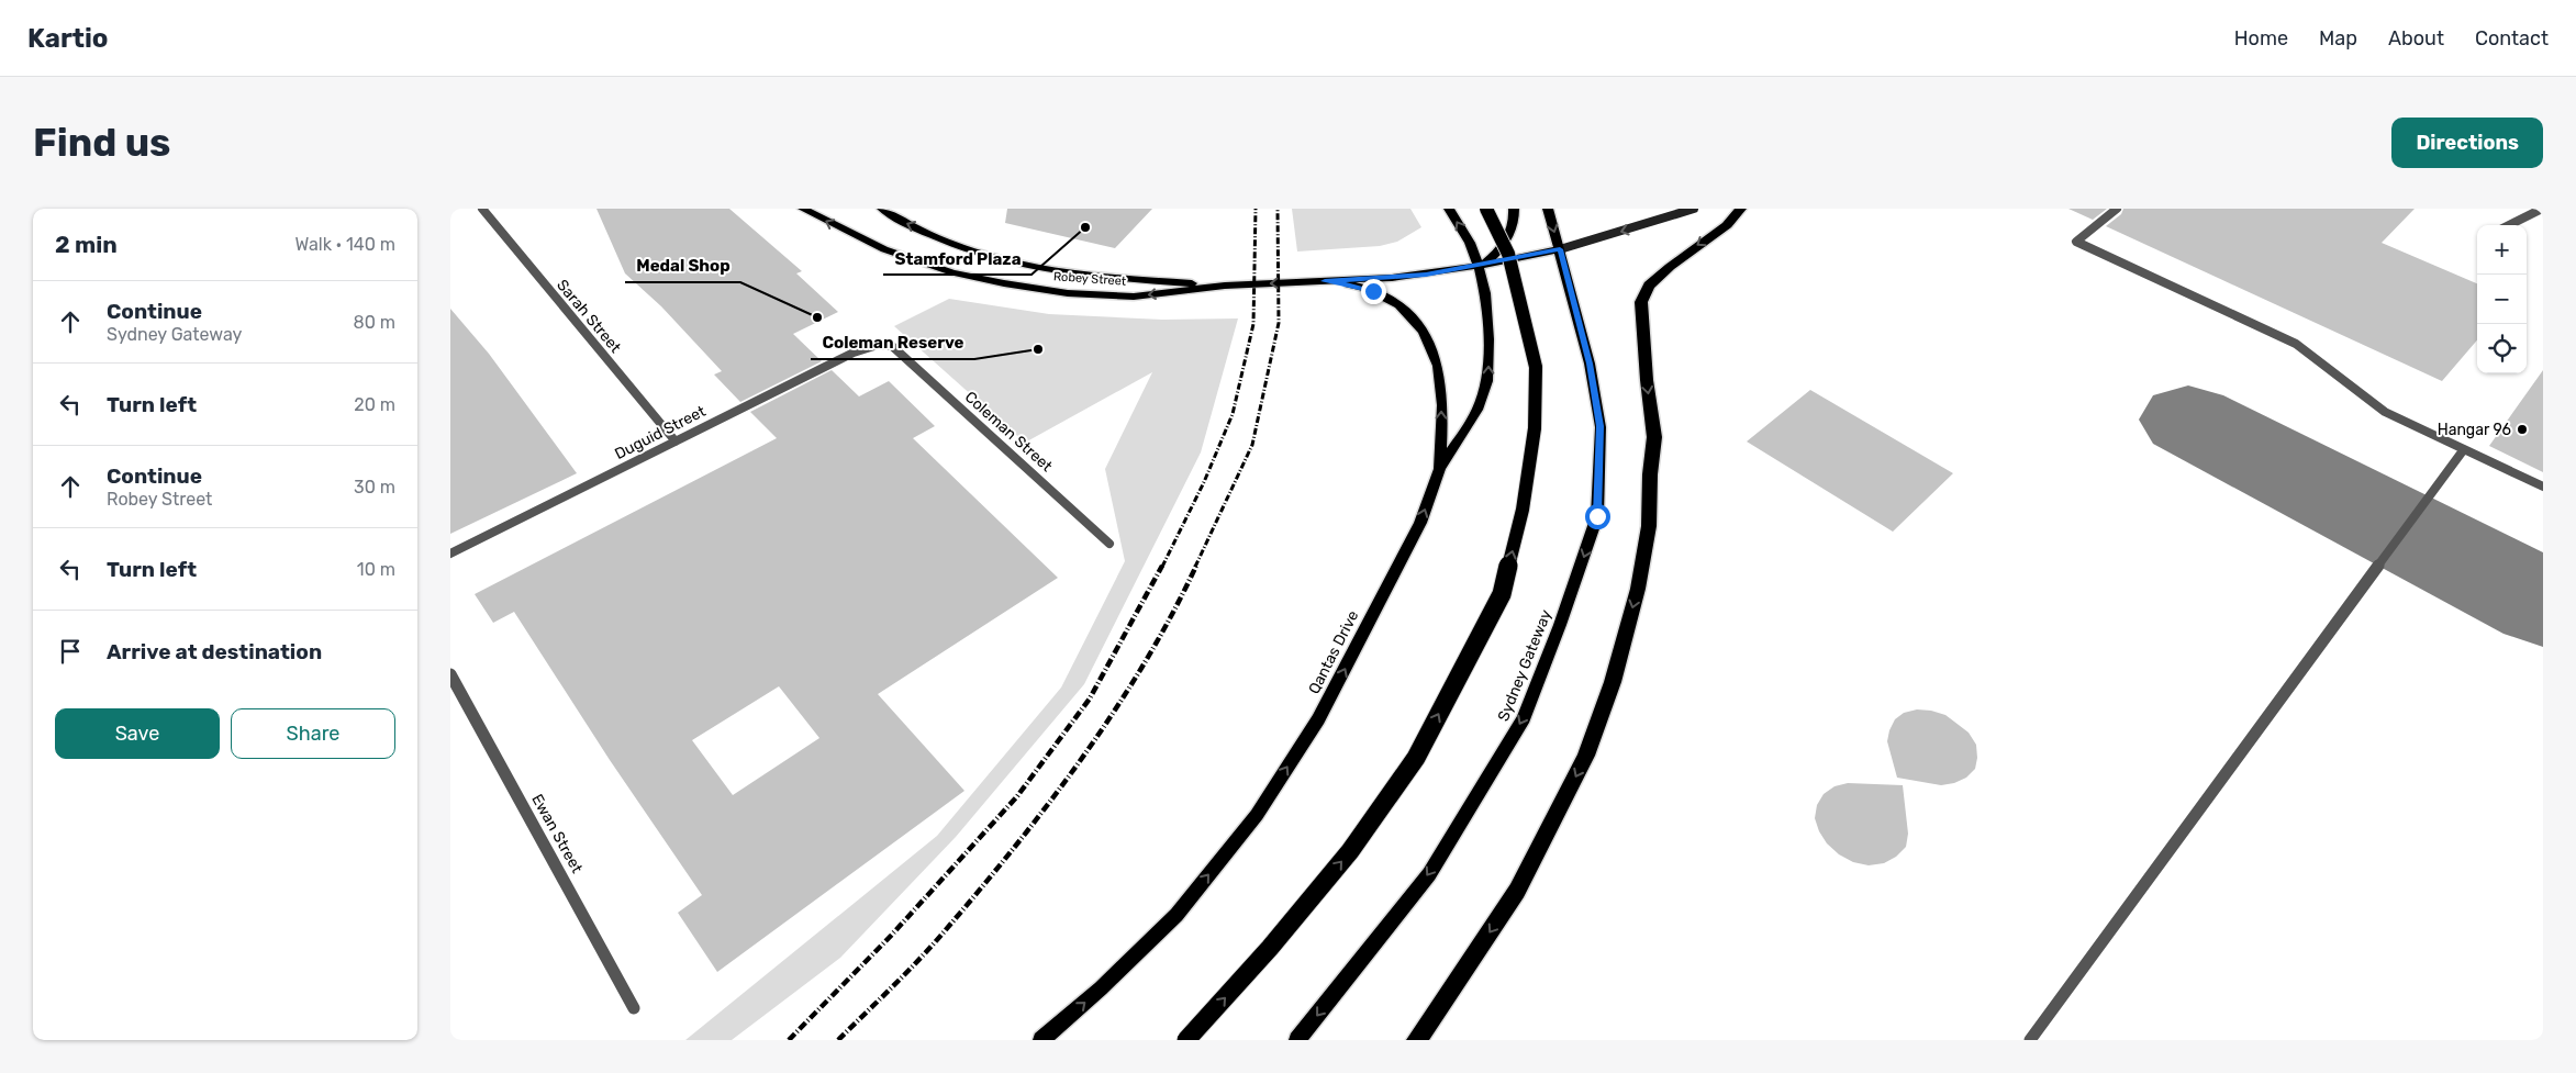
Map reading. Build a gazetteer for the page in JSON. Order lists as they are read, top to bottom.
{
  "streets": {
    "main road": ["Robey Street", "Qantas Drive", "Sydney Gateway"],
    "street": [
      "Sarah Street",
      "Coleman Street",
      "Duguid Street",
      "Ewan Street"
    ]
  },
  "crossings": [
    ["Robey Street", "Qantas Drive"],
    ["Robey Street", "Sydney Gateway"],
    ["Sarah Street", "Duguid Street"],
    ["Coleman Street", "Duguid Street"]
  ],
  "one_way": ["Robey Street", "Qantas Drive", "Sydney Gateway"],
  "places": [
    "Stamford Plaza",
    "Medal Shop",
    "Coleman Reserve",
    "Hangar 96"
  ],
  "page": {
    "header": "Kartio",
    "nav": [
      "Home",
      "Map",
      "About",
      "Contact"
    ],
    "buttons": [
      "Directions",
      ["Save", "Share"]
    ],
    "title": "Find us",
    "heading": ["2 min", "Walk · 140 m"],
    "map_buttons": ["+", "−"],
    "list": [
      ["Continue", "Sydney Gateway", "80 m"],
      ["Turn left", "20 m"],
      ["Continue", "Robey Street", "30 m"],
      ["Turn left", "10 m"],
      "Arrive at destination"
    ]
  }
}
